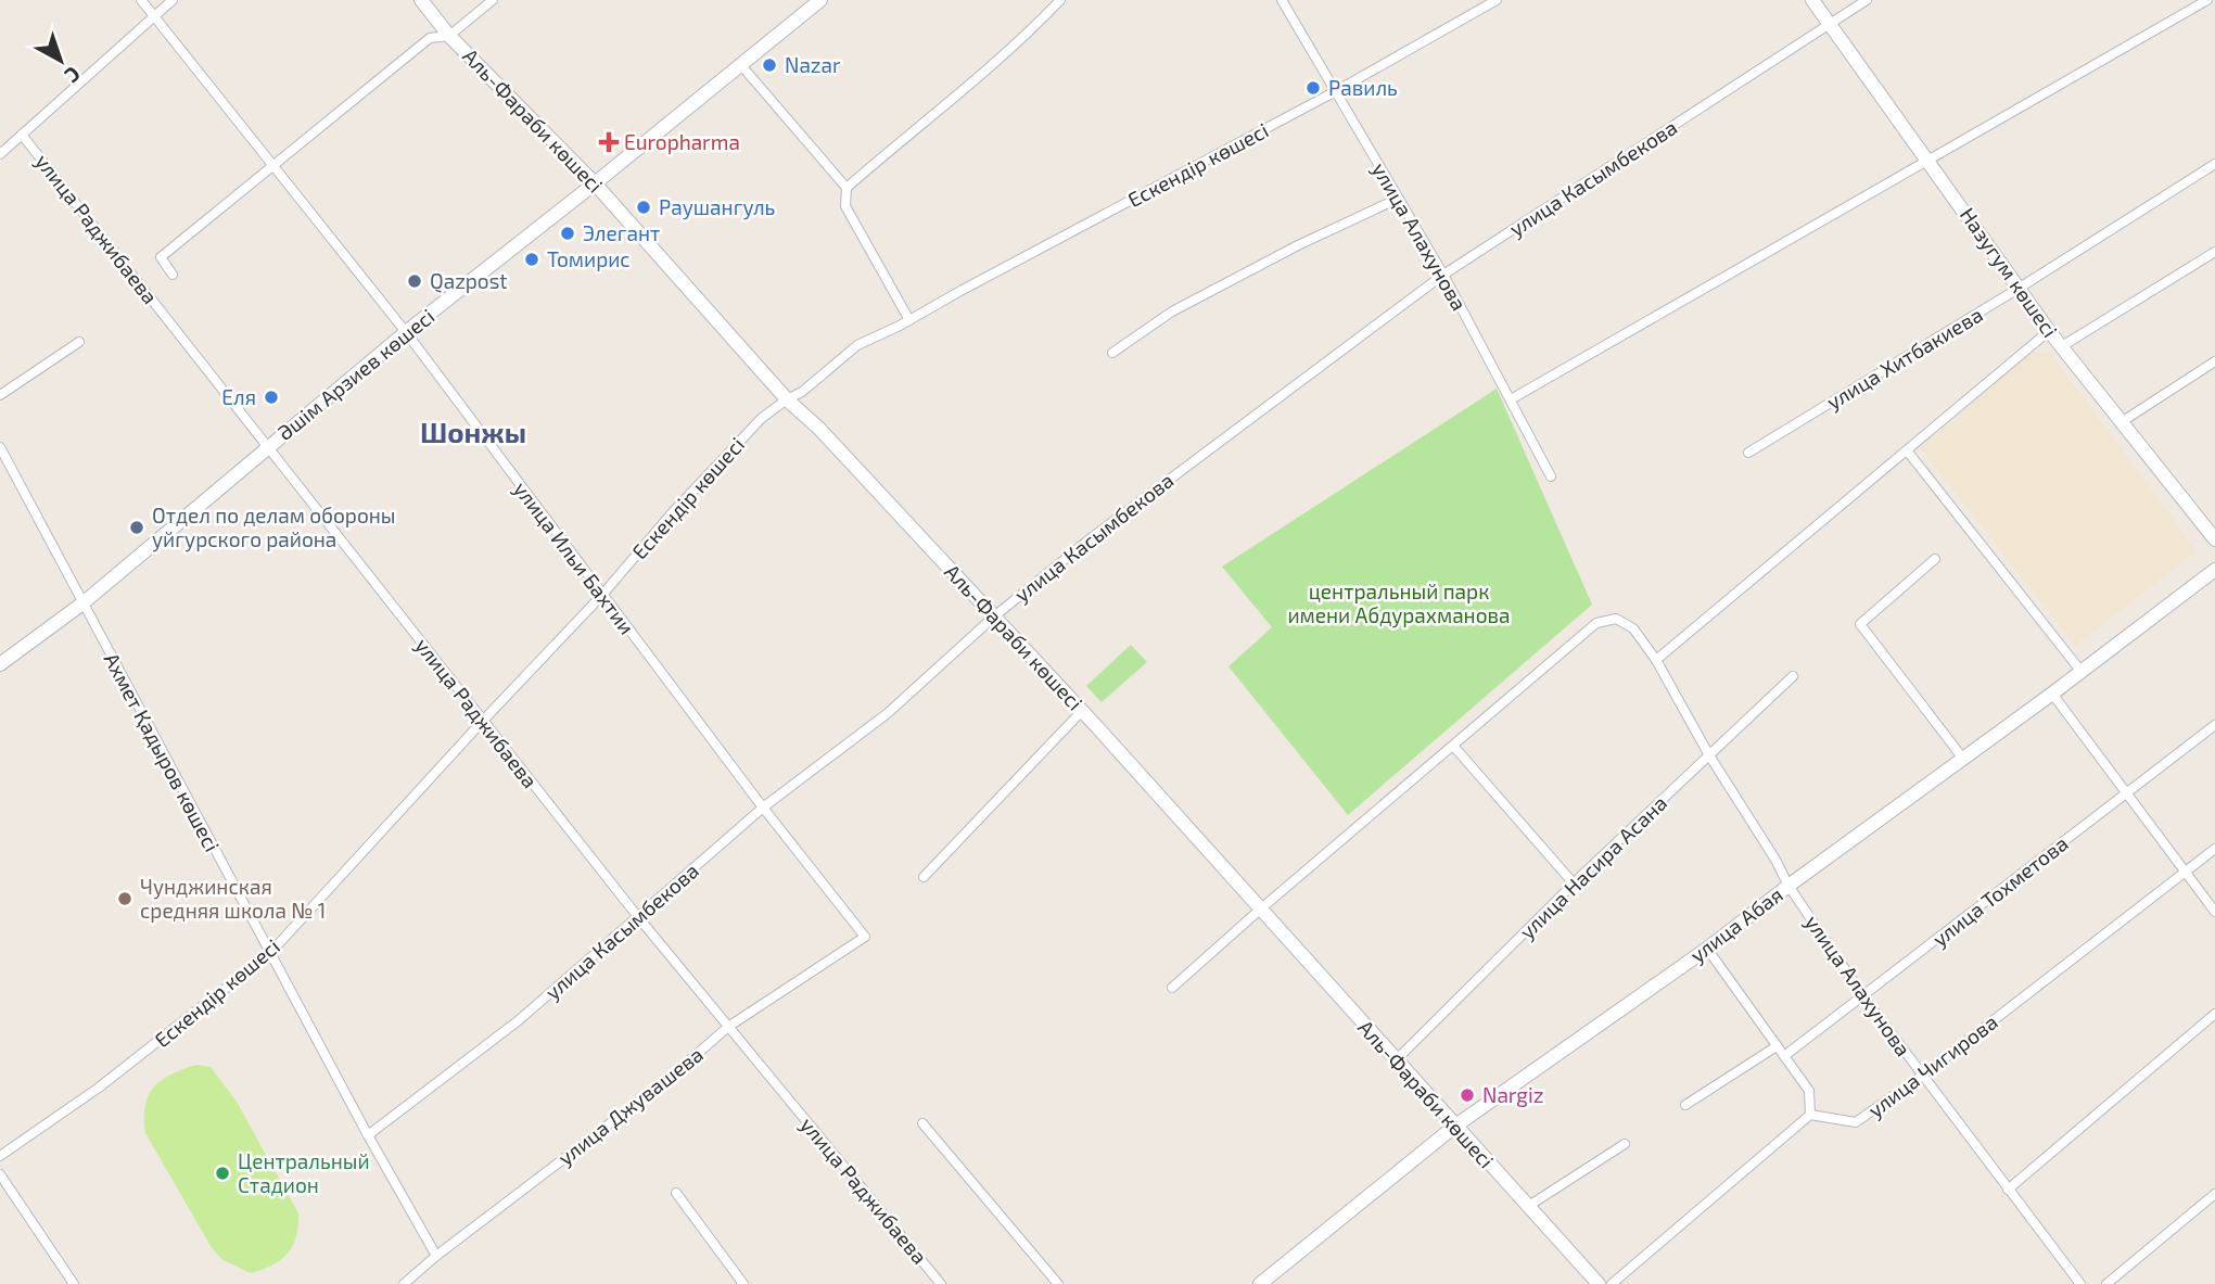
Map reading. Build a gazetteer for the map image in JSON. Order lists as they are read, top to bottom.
{
  "streets": {
    "street": [
      "Аль-Фараби көшесі",
      "Ескендір көшесі",
      "улица Касымбекова",
      "улица Раджибаева",
      "улица Алахунова",
      "Назугум көшесі",
      "улица Хитбакиева",
      "Әшім Арзиев көшесі",
      "улица Ильи Бахтии",
      "Ахмет Қадыров көшесі",
      "улица Насира Асана",
      "улица Тохметова",
      "улица Абая",
      "улица Чигирова",
      "улица Джувашева"
    ]
  },
  "crossings": [
    ["Аль-Фараби көшесі", "Ескендір көшесі"],
    ["Аль-Фараби көшесі", "улица Касымбекова"],
    ["Аль-Фараби көшесі", "Әшім Арзиев көшесі"],
    ["Аль-Фараби көшесі", "улица Насира Асана"],
    ["Аль-Фараби көшесі", "улица Абая"],
    ["Ескендір көшесі", "улица Раджибаева"],
    ["Ескендір көшесі", "улица Алахунова"],
    ["Ескендір көшесі", "улица Ильи Бахтии"],
    ["Ескендір көшесі", "Ахмет Қадыров көшесі"],
    ["улица Касымбекова", "улица Раджибаева"],
    ["улица Касымбекова", "улица Алахунова"],
    ["улица Касымбекова", "Назугум көшесі"],
    ["улица Касымбекова", "улица Ильи Бахтии"],
    ["улица Касымбекова", "Ахмет Қадыров көшесі"],
    ["улица Раджибаева", "Әшім Арзиев көшесі"],
    ["улица Раджибаева", "улица Джувашева"],
    ["улица Алахунова", "улица Насира Асана"],
    ["улица Алахунова", "улица Тохметова"],
    ["улица Алахунова", "улица Абая"],
    ["улица Алахунова", "улица Чигирова"],
    ["Назугум көшесі", "улица Хитбакиева"],
    ["Әшім Арзиев көшесі", "улица Ильи Бахтии"],
    ["Әшім Арзиев көшесі", "Ахмет Қадыров көшесі"],
    ["улица Ильи Бахтии", "улица Джувашева"],
    ["Ахмет Қадыров көшесі", "улица Джувашева"]
  ],
  "districts": ["Шонжы"],
  "parks": ["центральный парк имени Абдурахманова"],
  "places": {
    "other": [
      "Nazar",
      "Равиль",
      "Раушангуль",
      "Элегант",
      "Томирис",
      "Qazpost",
      "Еля",
      "Отдел по делам обороны уйгурского района",
      "Чунджинская средняя школа № 1",
      "Nargiz",
      "Центральный Стадион"
    ],
    "health": ["Europharma"]
  },
  "north": "bottom right"
}
